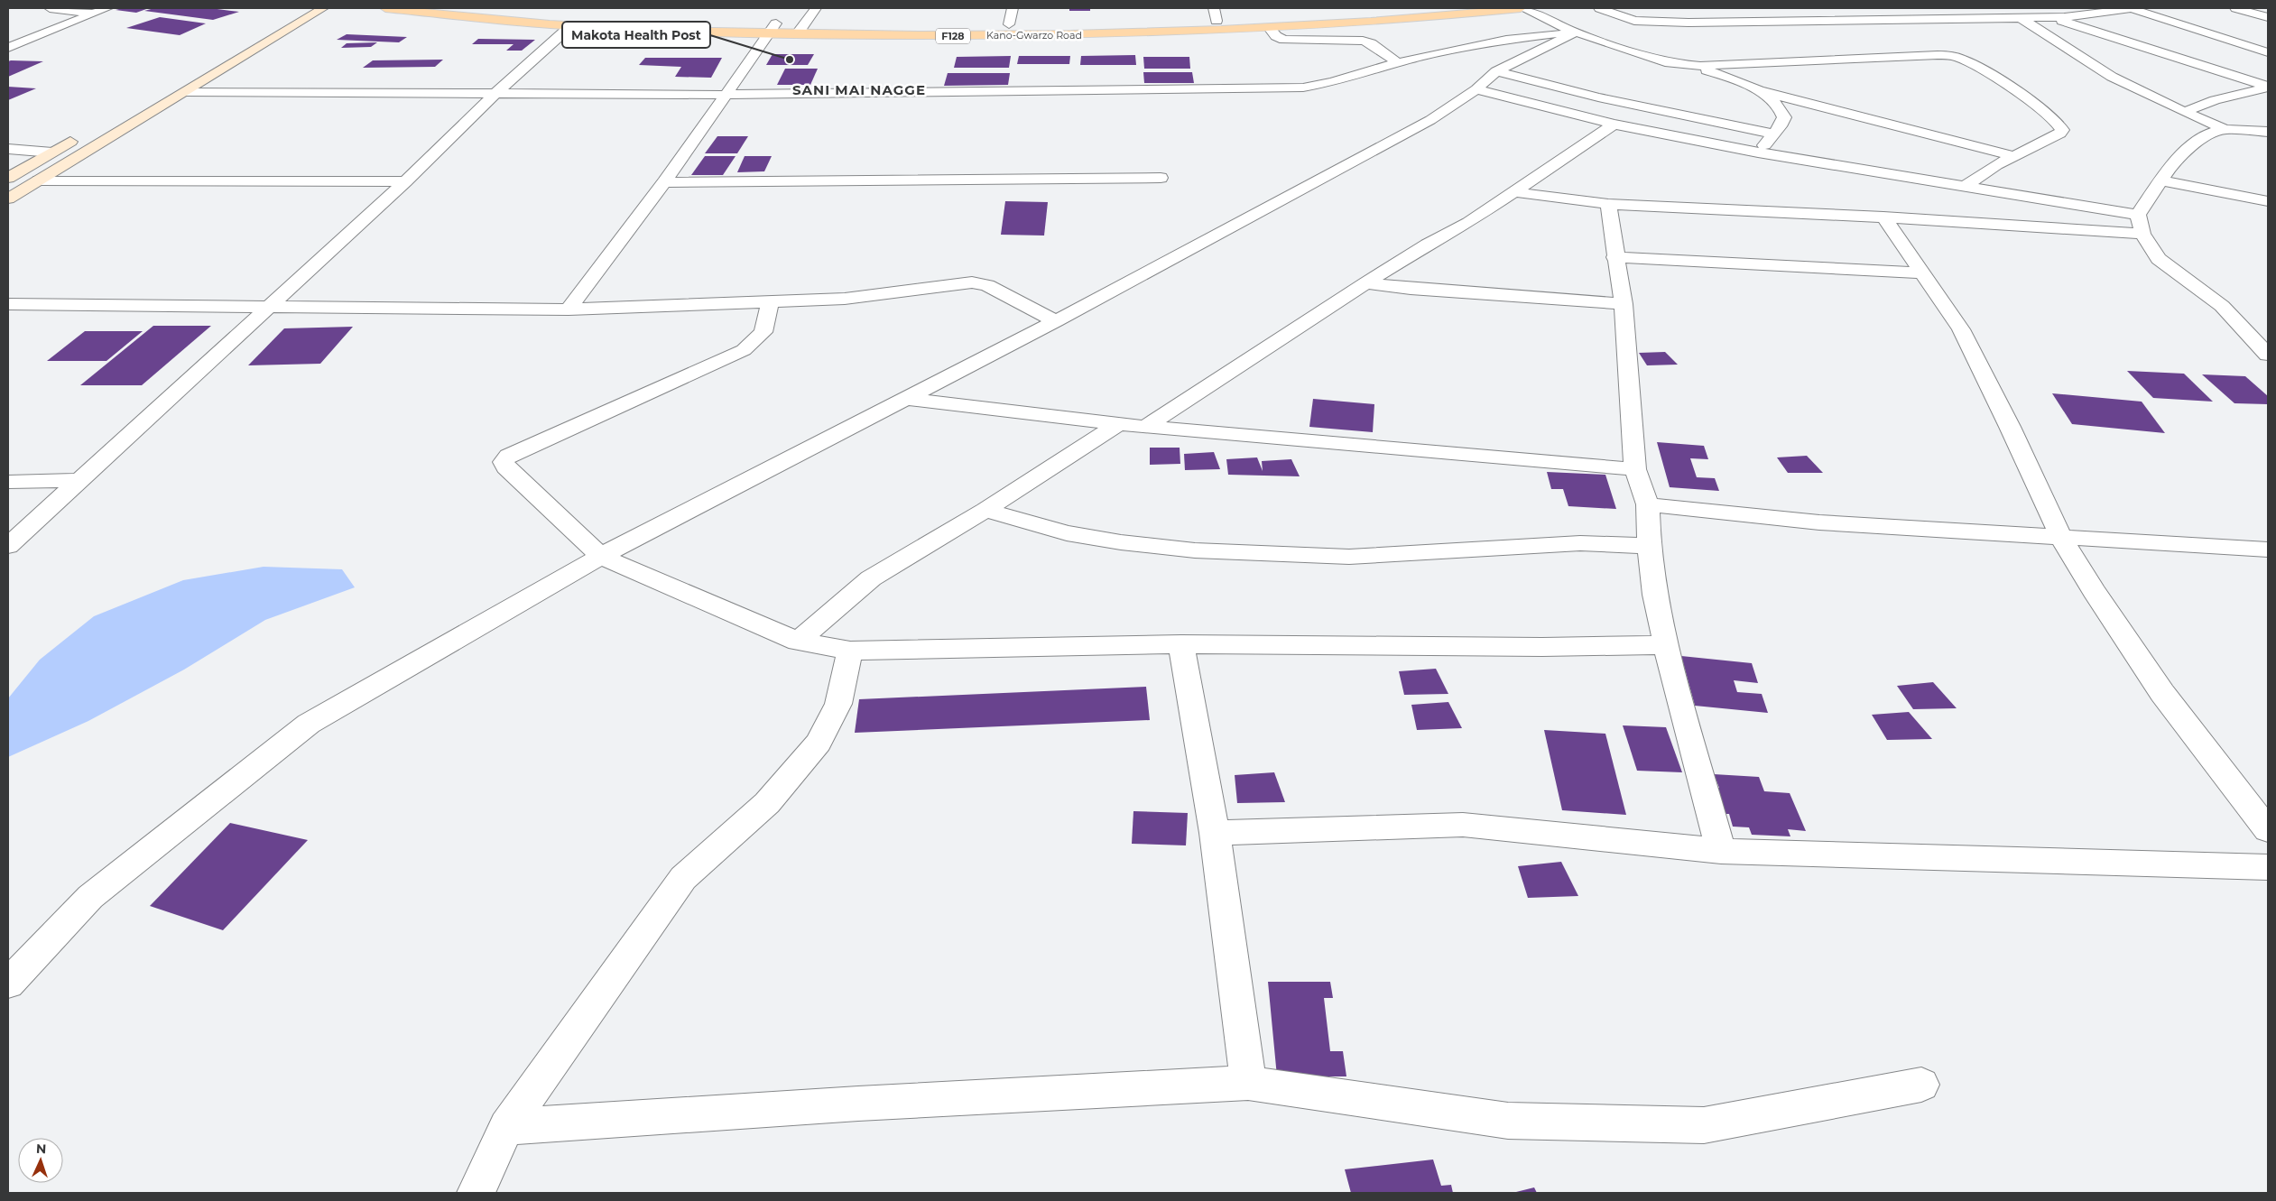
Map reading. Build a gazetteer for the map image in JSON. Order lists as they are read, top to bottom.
{
  "streets": {
    "main road": ["Kano-Gwarzo Road", "F128"]
  },
  "districts": ["SANI MAI NAGGE"],
  "places": ["Makota Health Post"],
  "north": "top"
}
